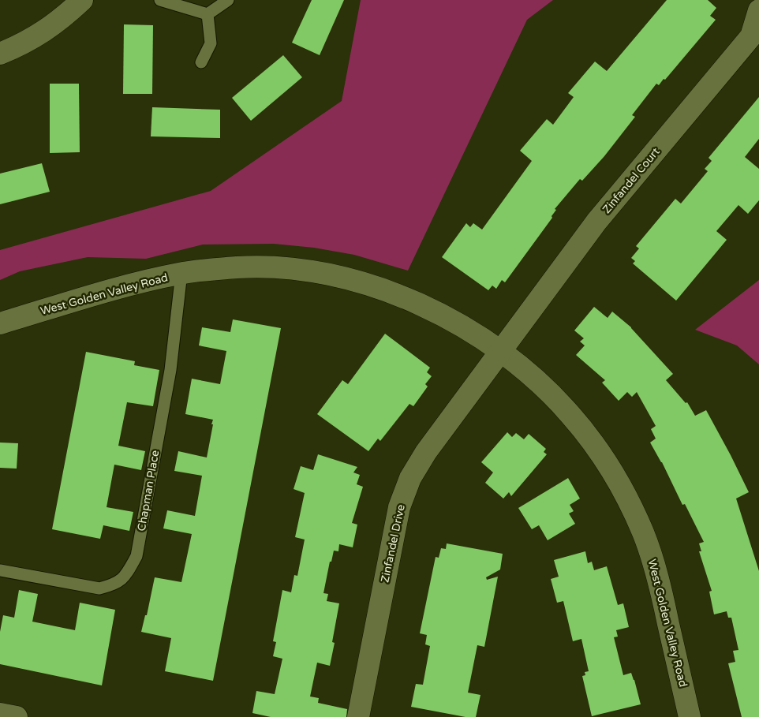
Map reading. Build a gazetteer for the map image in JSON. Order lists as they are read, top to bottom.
{
  "streets": {
    "street": ["Zinfandel Court", "West Golden Valley Road", "Zinfandel Drive"],
    "lane": ["Chapman Place"]
  },
  "crossings": [
    ["Zinfandel Court", "West Golden Valley Road"],
    ["Zinfandel Court", "Zinfandel Drive"],
    ["West Golden Valley Road", "Chapman Place"],
    ["West Golden Valley Road", "Zinfandel Drive"]
  ]
}
